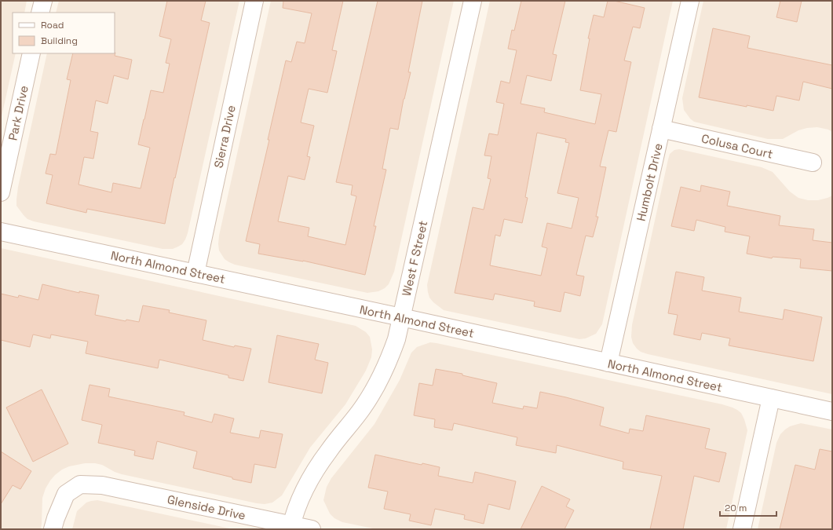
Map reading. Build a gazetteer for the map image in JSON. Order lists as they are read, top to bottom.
{
  "streets": {
    "street": [
      "Park Drive",
      "Sierra Drive",
      "Colusa Court",
      "Humbolt Drive",
      "West F Street",
      "North Almond Street",
      "Glenside Drive"
    ]
  },
  "crossings": [
    ["Sierra Drive", "North Almond Street"],
    ["Colusa Court", "Humbolt Drive"],
    ["Humbolt Drive", "North Almond Street"],
    ["West F Street", "North Almond Street"],
    ["West F Street", "Glenside Drive"]
  ],
  "legend": ["Road", "Building"],
  "scale_bar": "20 m"
}
